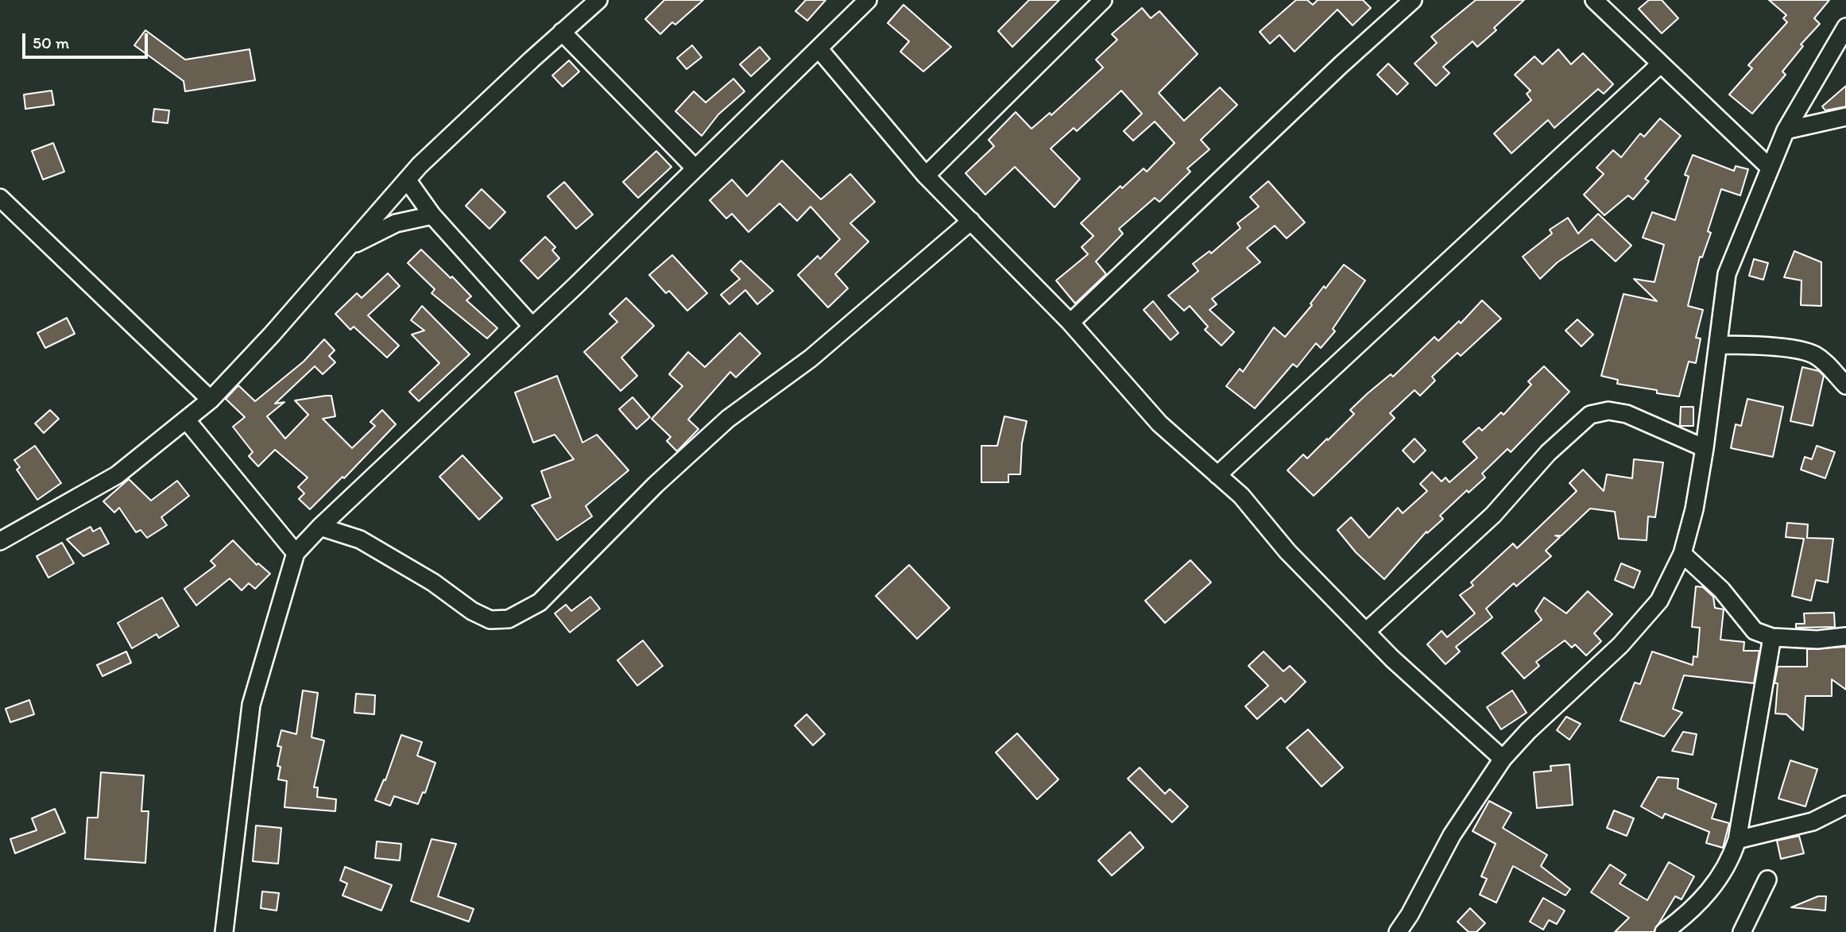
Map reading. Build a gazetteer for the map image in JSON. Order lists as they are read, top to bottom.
{
  "scale_bar": "50 m"
}
